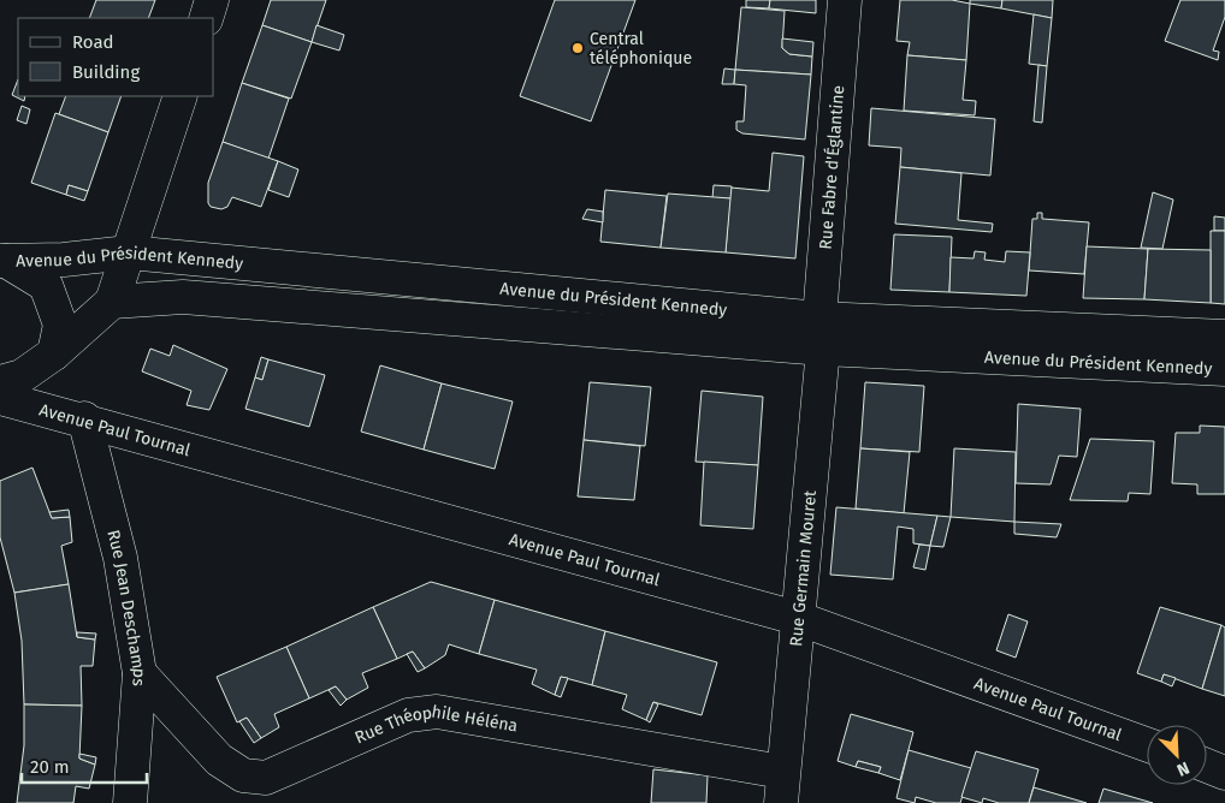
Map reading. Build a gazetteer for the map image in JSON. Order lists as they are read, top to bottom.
{
  "streets": {
    "main road": [
      "Rue Fabre d'Églantine",
      "Avenue du Président Kennedy",
      "Avenue Paul Tournal",
      "Rue Germain Mouret",
      "Rue Jean Deschamps",
      "Rue Théophile Héléna"
    ]
  },
  "crossings": [
    ["Rue Fabre d'Églantine", "Avenue du Président Kennedy"],
    ["Rue Fabre d'Églantine", "Rue Germain Mouret"],
    ["Avenue du Président Kennedy", "Rue Germain Mouret"],
    ["Avenue Paul Tournal", "Rue Germain Mouret"],
    ["Avenue Paul Tournal", "Rue Jean Deschamps"],
    ["Rue Germain Mouret", "Rue Théophile Héléna"],
    ["Rue Jean Deschamps", "Rue Théophile Héléna"]
  ],
  "places": ["Central téléphonique"],
  "legend": ["Road", "Building"],
  "scale_bar": "20 m",
  "north": "bottom right"
}
